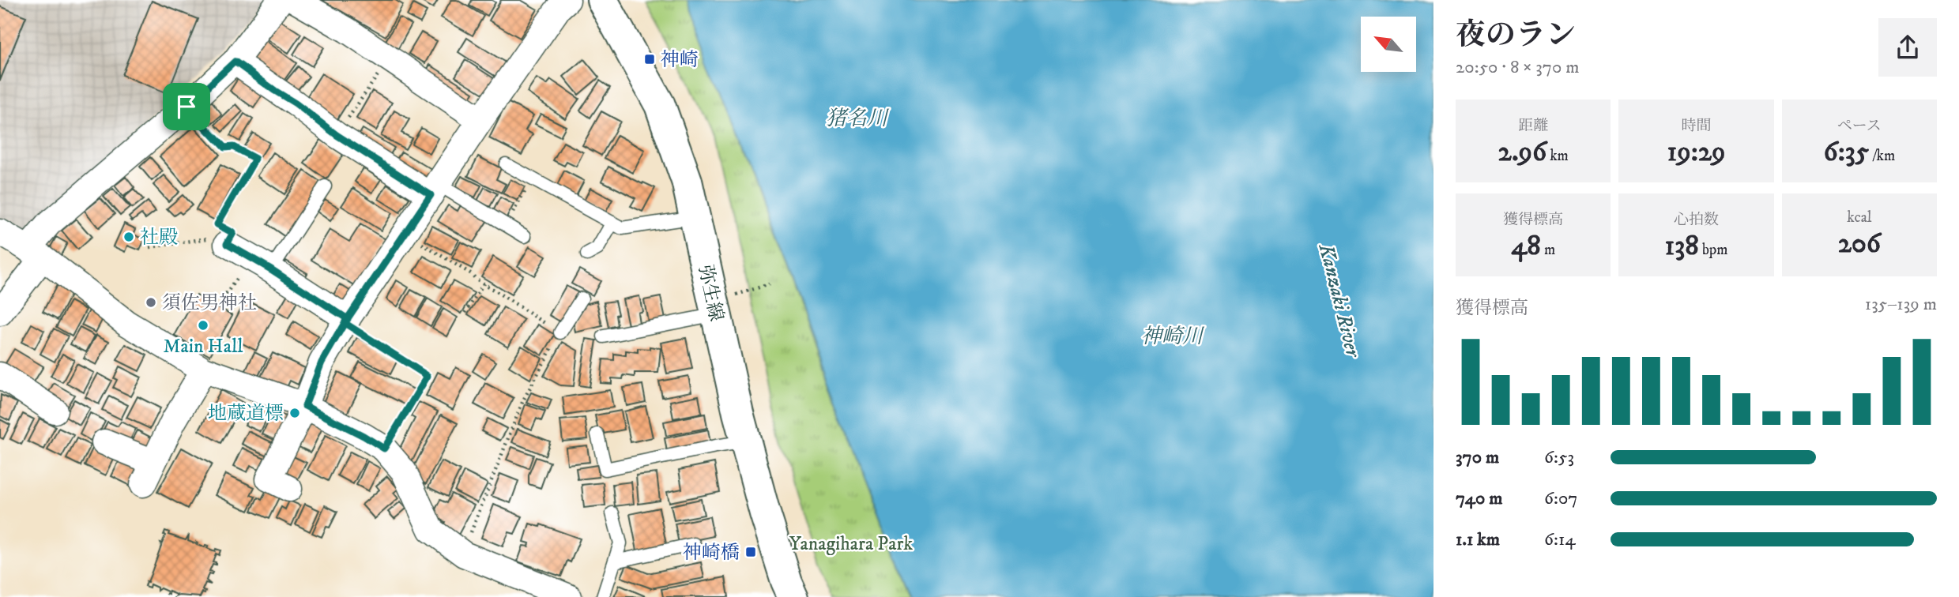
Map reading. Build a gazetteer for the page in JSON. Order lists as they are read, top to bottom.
{
  "streets": {
    "street": ["弥生線"]
  },
  "water": ["猪名川", "Kanzaki River", "神崎川"],
  "parks": ["Yanagihara Park"],
  "places": {
    "transit": ["神崎", "神崎橋"],
    "other": [
      "社殿",
      "須佐男神社",
      "Main Hall",
      "地蔵道標"
    ]
  },
  "north": "top left",
  "page": {
    "heading": ["夜のラン", "20:50 · 8 × 370 m"],
    "stats": [
      ["距離", "2.96 km"],
      ["時間", "19:29"],
      ["ペース", "6:35 /km"],
      ["獲得標高", "48 m"],
      ["心拍数", "138 bpm"],
      ["kcal", "206"]
    ],
    "chart": ["獲得標高", "135–139 m"],
    "list": [
      {
        "name": "370 m",
        "note": "6:53"
      },
      {
        "name": "740 m",
        "note": "6:07"
      },
      {
        "name": "1.1 km",
        "note": "6:14"
      }
    ]
  }
}
